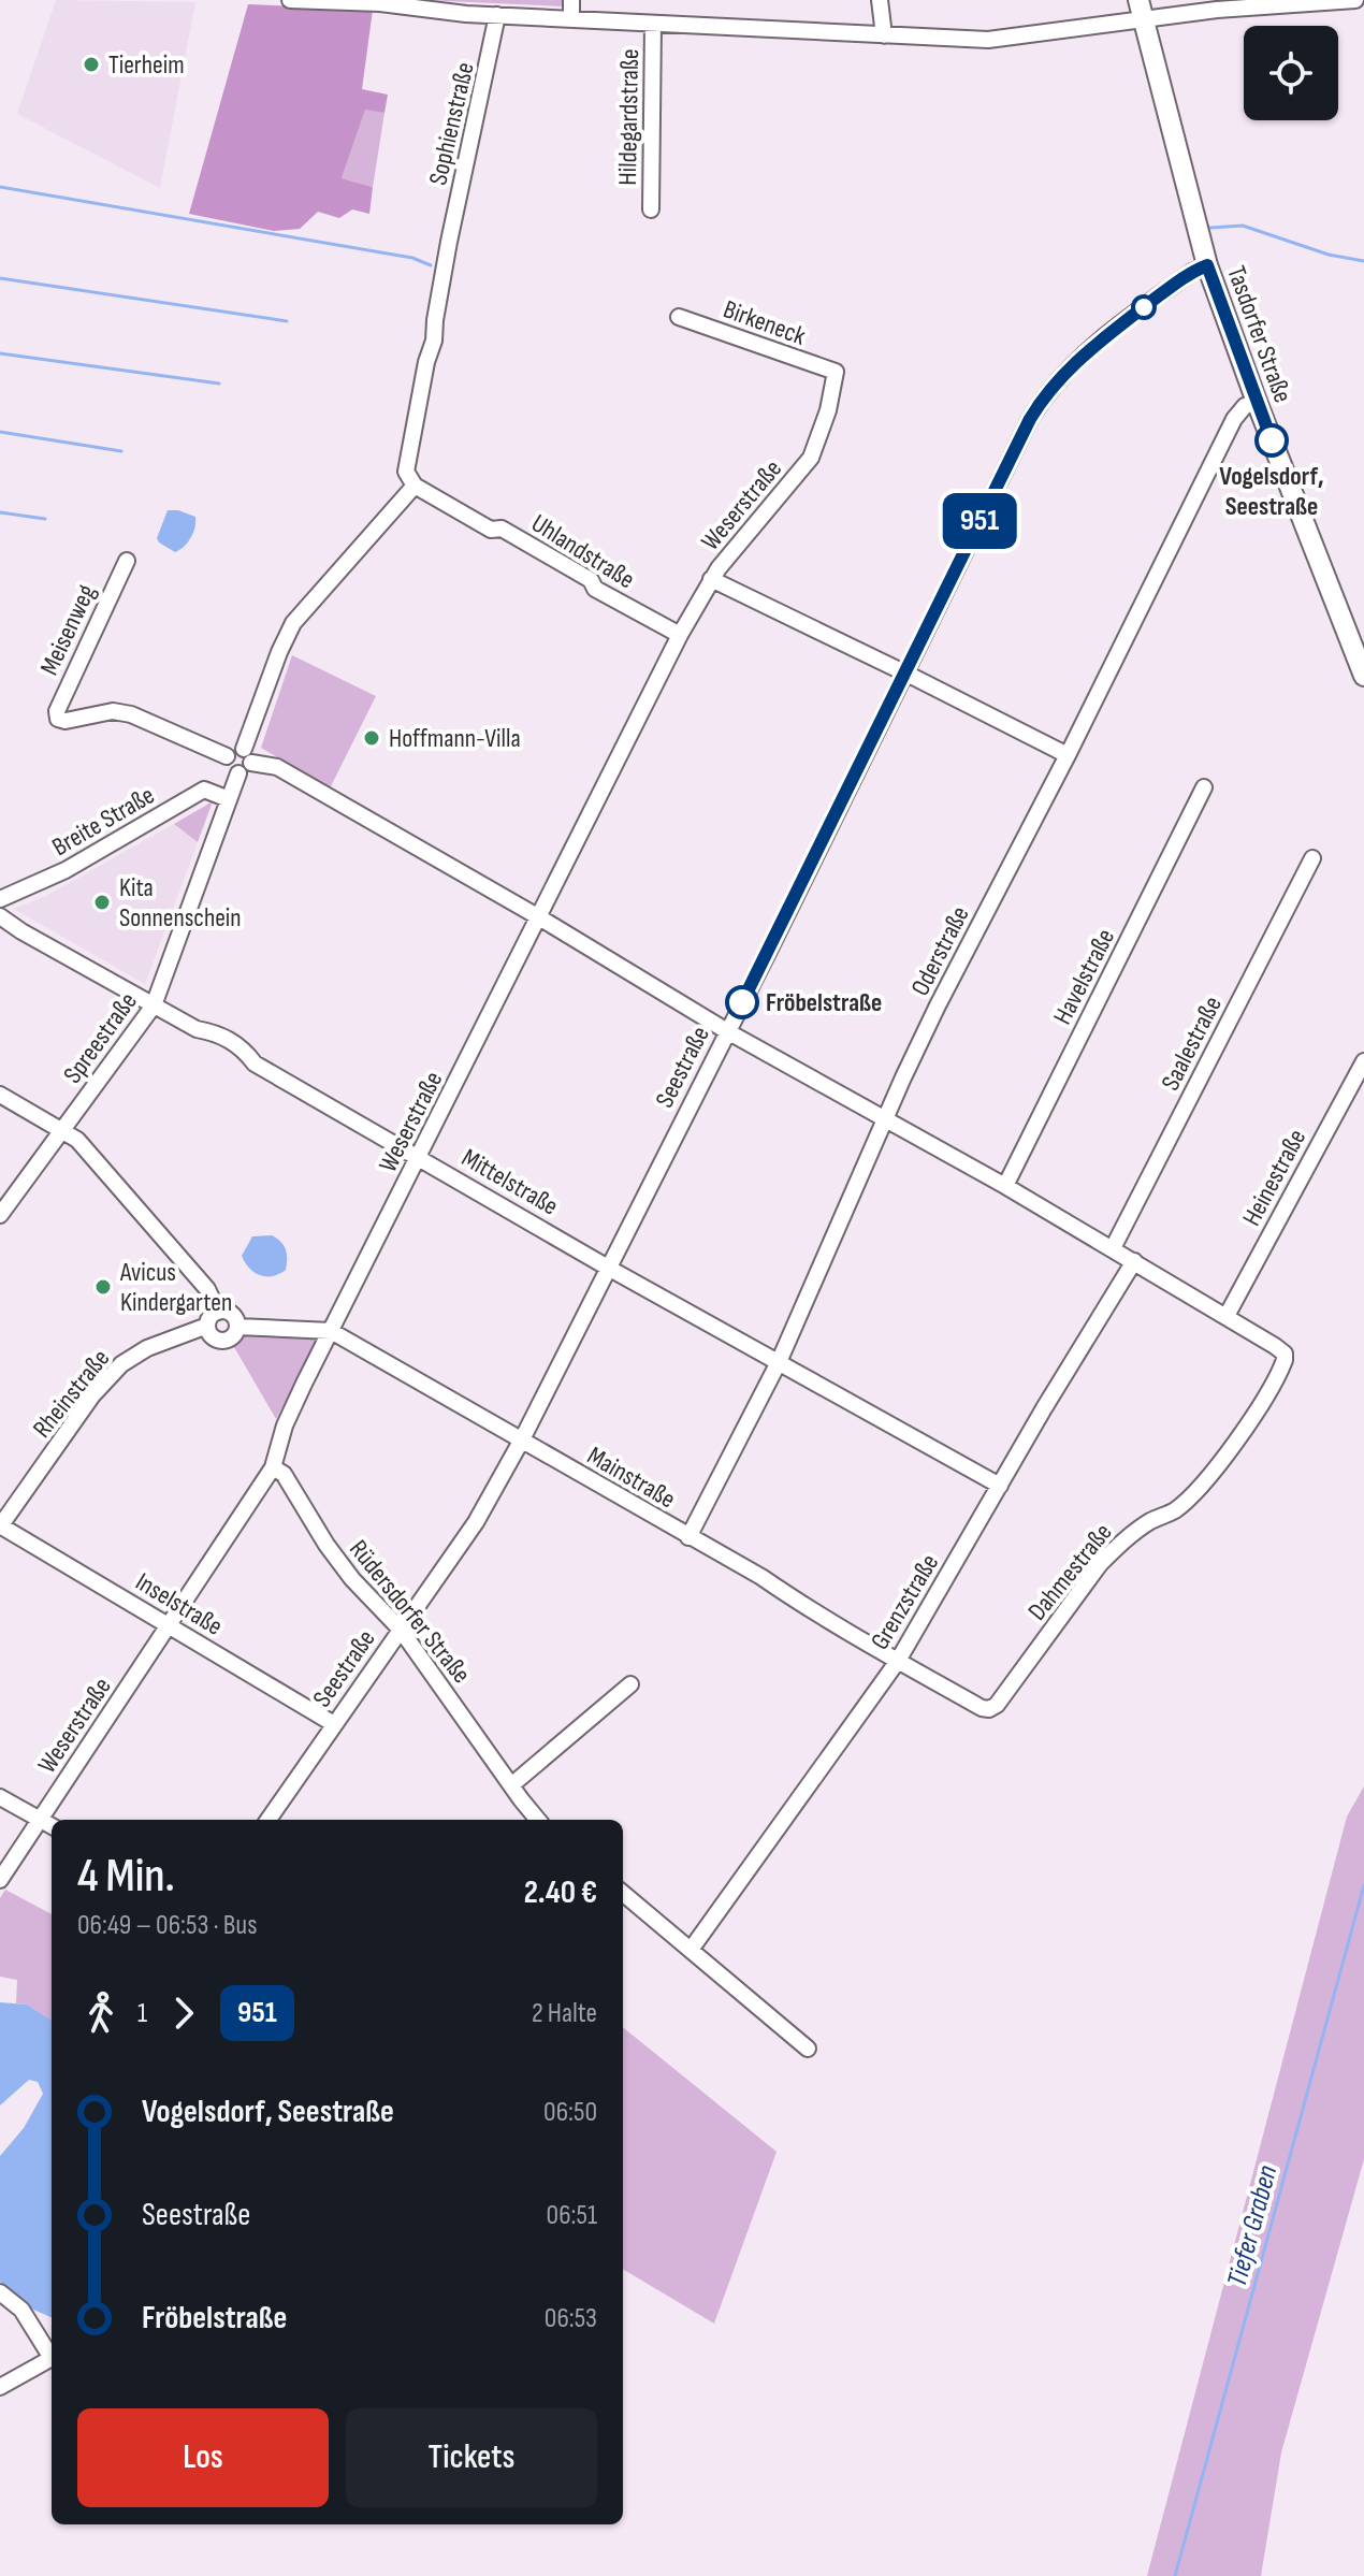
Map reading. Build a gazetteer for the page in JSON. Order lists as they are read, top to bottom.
{
  "streets": {
    "main road": ["Tasdorfer Straße"],
    "street": [
      "Hildegardstraße",
      "Sophienstraße",
      "Birkeneck",
      "Weserstraße",
      "Uhlandstraße",
      "Meisenweg",
      "Breite Straße",
      "Oderstraße",
      "Havelstraße",
      "Spreestraße",
      "Saalestraße",
      "Seestraße",
      "Heinestraße",
      "Mittelstraße",
      "Rheinstraße",
      "Mainstraße",
      "Dahmestraße",
      "Grenzstraße",
      "Inselstraße",
      "Rüdersdorfer Straße"
    ]
  },
  "crossings": [
    ["Sophienstraße", "Uhlandstraße"],
    ["Birkeneck", "Weserstraße"],
    ["Tasdorfer Straße", "Oderstraße"],
    ["Tasdorfer Straße", "Seestraße"],
    ["Weserstraße", "Uhlandstraße"],
    ["Weserstraße", "Mittelstraße"],
    ["Weserstraße", "Mainstraße"],
    ["Weserstraße", "Inselstraße"],
    ["Weserstraße", "Rüdersdorfer Straße"],
    ["Meisenweg", "Spreestraße"],
    ["Breite Straße", "Spreestraße"],
    ["Oderstraße", "Mittelstraße"],
    ["Oderstraße", "Mainstraße"],
    ["Spreestraße", "Mittelstraße"],
    ["Seestraße", "Mittelstraße"],
    ["Seestraße", "Mainstraße"],
    ["Seestraße", "Inselstraße"],
    ["Seestraße", "Rüdersdorfer Straße"],
    ["Heinestraße", "Dahmestraße"],
    ["Mittelstraße", "Grenzstraße"],
    ["Rheinstraße", "Mainstraße"],
    ["Rheinstraße", "Inselstraße"],
    ["Mainstraße", "Dahmestraße"],
    ["Mainstraße", "Grenzstraße"]
  ],
  "water": ["Tiefer Graben"],
  "places": [
    "Tierheim",
    "Vogelsdorf, Seestraße",
    "Hoffmann-Villa",
    "Kita Sonnenschein",
    "Fröbelstraße",
    "Avicus Kindergarten"
  ],
  "lines": ["bus line 951"],
  "page": {
    "on_map": "951",
    "heading": ["4 Min.", "06:49 – 06:53 · Bus", "2.40 €"],
    "legs": ["1", "951", "2 Halte"],
    "list": [
      {
        "name": "Vogelsdorf, Seestraße",
        "value": "06:50"
      },
      {
        "name": "Seestraße",
        "value": "06:51"
      },
      {
        "name": "Fröbelstraße",
        "value": "06:53"
      }
    ],
    "buttons": ["Los", "Tickets"]
  }
}
